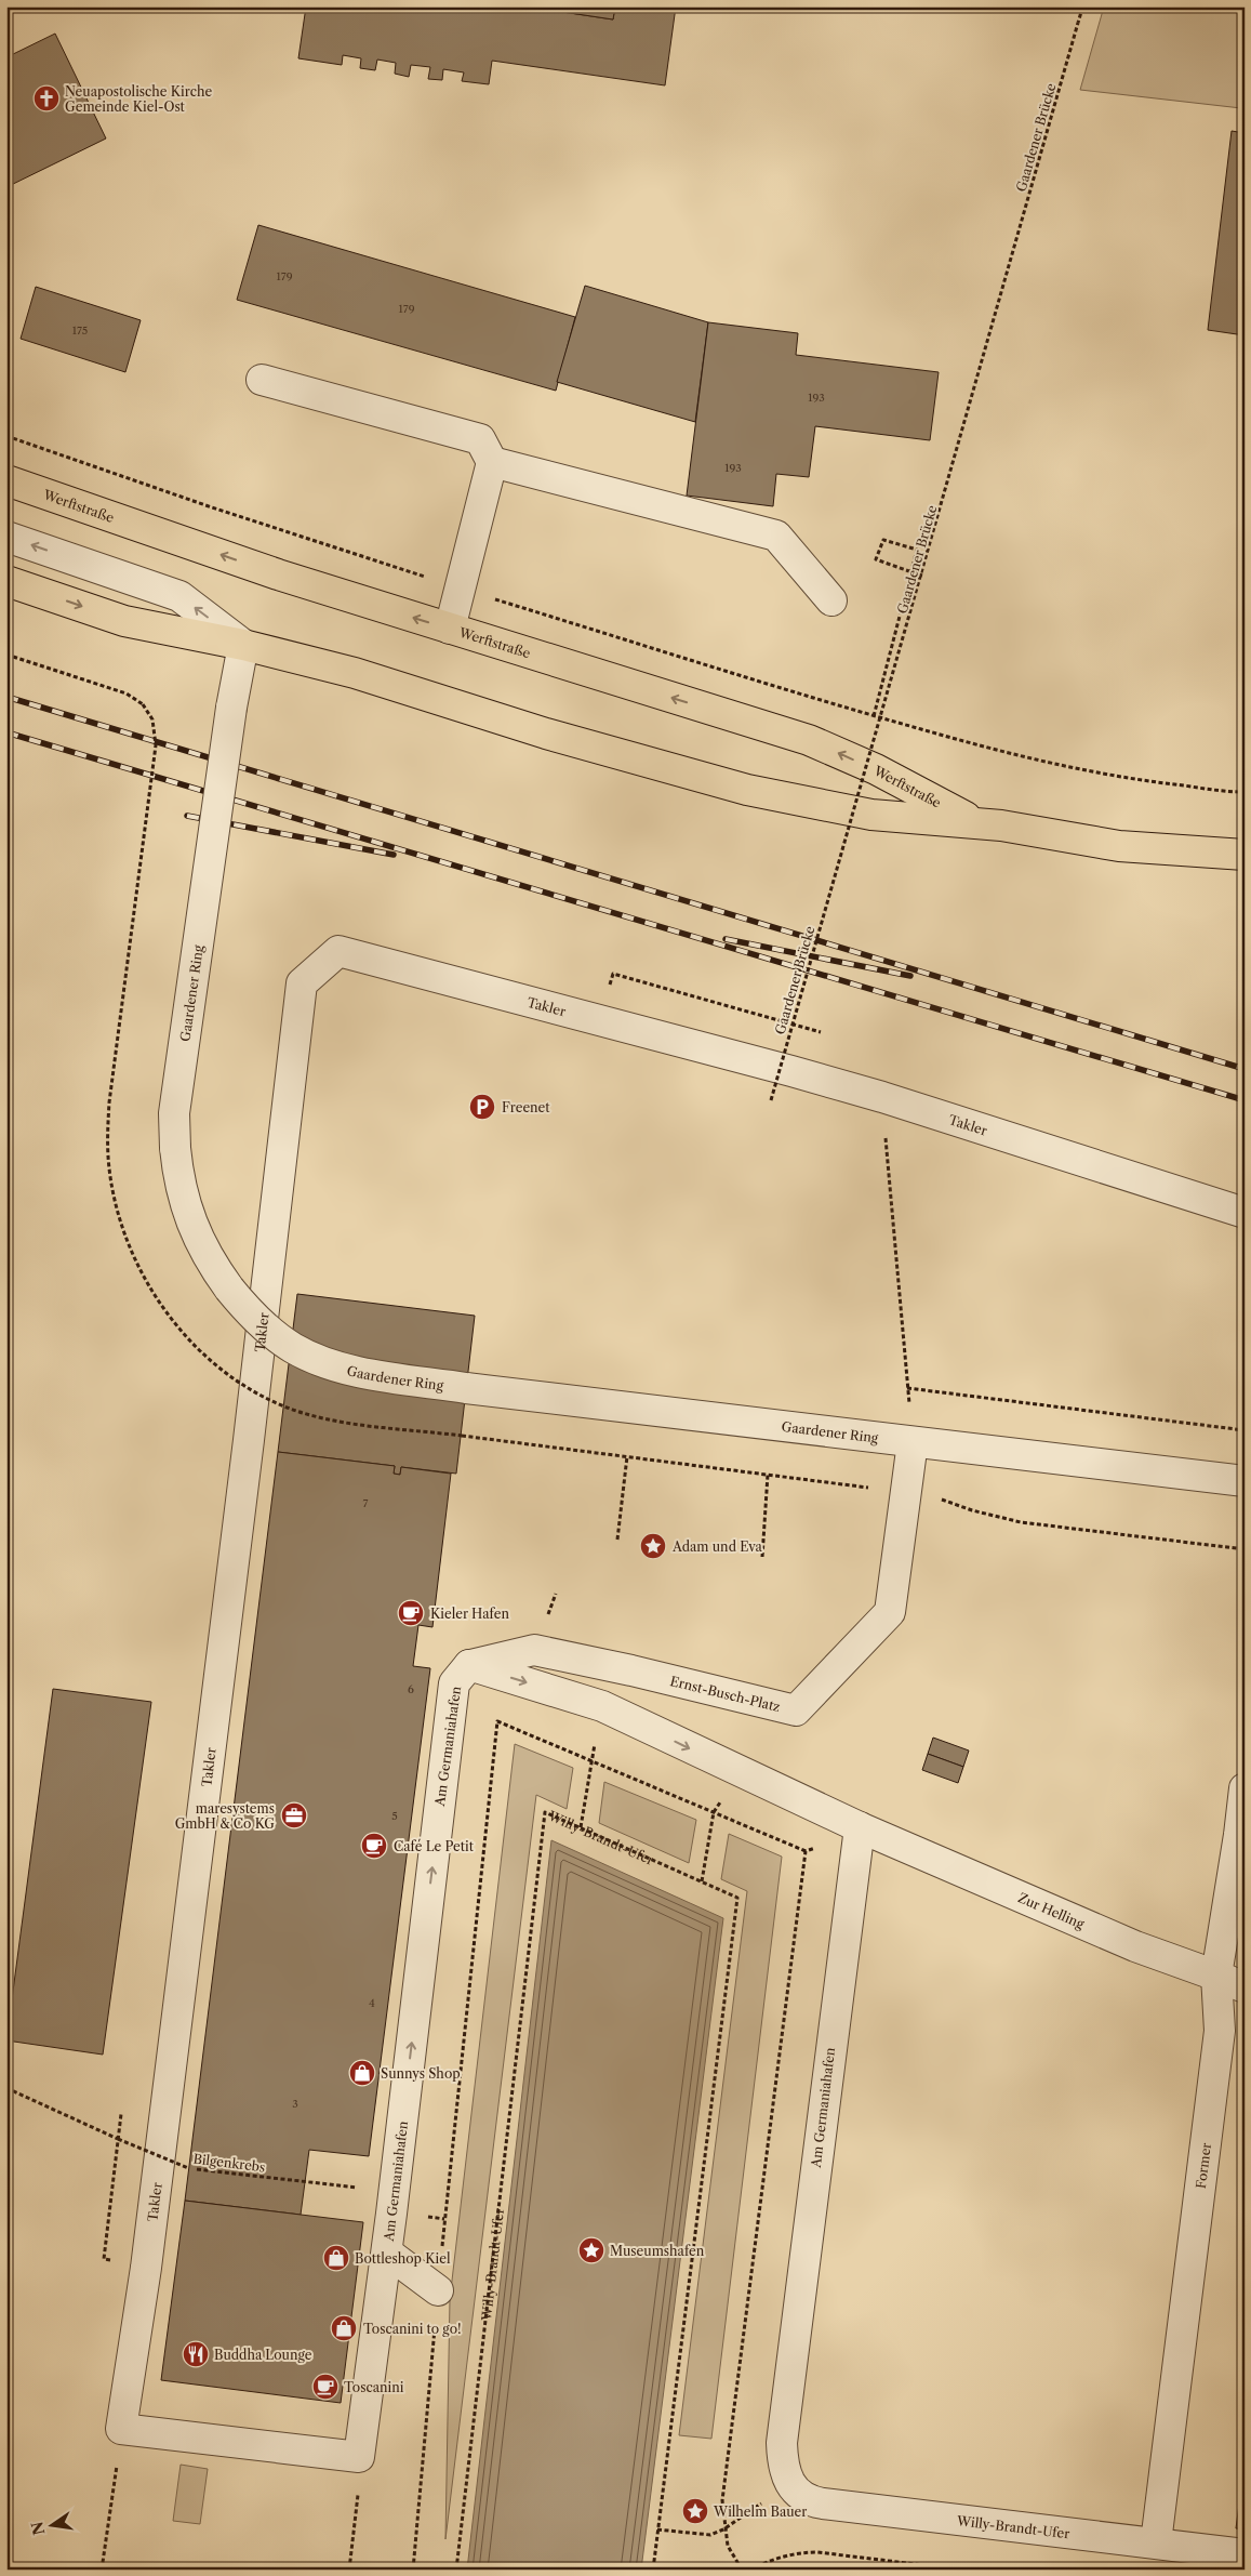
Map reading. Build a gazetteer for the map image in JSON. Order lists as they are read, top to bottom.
{
  "streets": {
    "main road": ["Werftstraße"],
    "street": [
      "Gaardener Ring",
      "Takler",
      "Ernst-Busch-Platz",
      "Am Germaniahafen",
      "Willy-Brandt-Ufer",
      "Zur Helling",
      "Former"
    ],
    "path": ["Gaardener Brücke", "Bilgenkrebs"]
  },
  "crossings": [
    ["Werftstraße", "Gaardener Ring"],
    ["Takler", "Am Germaniahafen"],
    ["Ernst-Busch-Platz", "Am Germaniahafen"],
    ["Am Germaniahafen", "Willy-Brandt-Ufer"],
    ["Am Germaniahafen", "Zur Helling"],
    ["Willy-Brandt-Ufer", "Former"],
    ["Zur Helling", "Former"]
  ],
  "one_way": ["Am Germaniahafen"],
  "places": {
    "church": ["Neuapostolische Kirche Gemeinde Kiel-Ost"],
    "parking": ["Freenet"],
    "place": ["Adam und Eva", "Museumshafen", "Wilhelm Bauer"],
    "cafe": ["Kieler Hafen", "Café Le Petit", "Toscanini"],
    "office": ["maresystems GmbH & Co KG"],
    "shop": ["Sunnys Shop", "Bottleshop Kiel", "Toscanini to go!"],
    "restaurant": ["Buddha Lounge"]
  },
  "house_numbers": [
    "179",
    "179",
    "175",
    "193",
    "193",
    "7",
    "6",
    "5",
    "4",
    "3"
  ],
  "north": "left"
}
